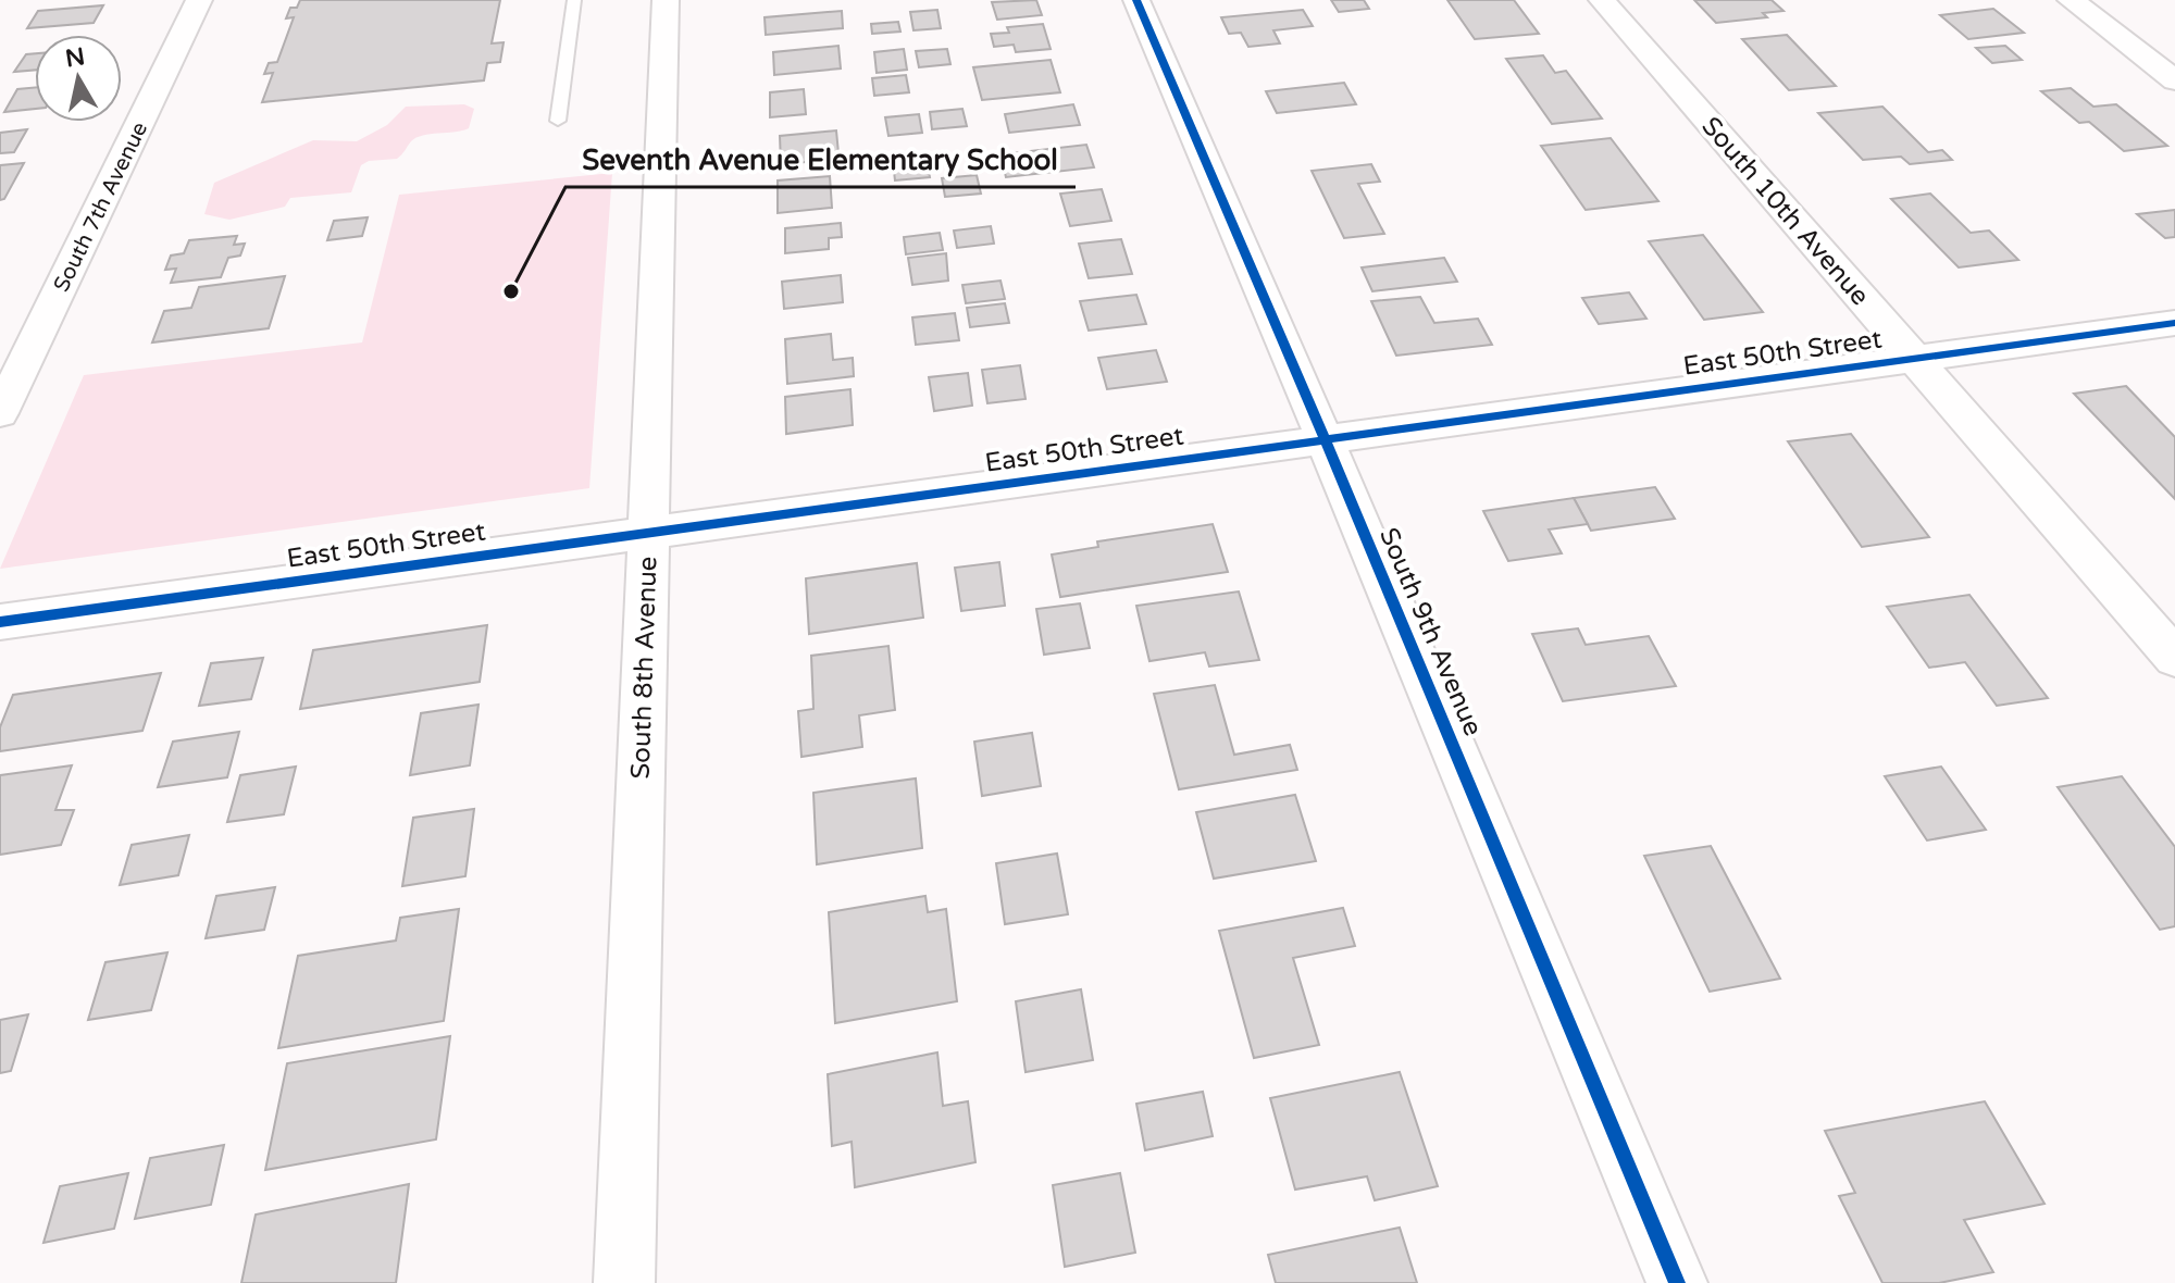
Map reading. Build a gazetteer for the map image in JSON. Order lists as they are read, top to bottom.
{
  "streets": {
    "street": [
      "South 7th Avenue",
      "South 10th Avenue",
      "East 50th Street",
      "South 9th Avenue",
      "South 8th Avenue"
    ]
  },
  "crossings": [
    ["South 10th Avenue", "East 50th Street"],
    ["East 50th Street", "South 9th Avenue"],
    ["East 50th Street", "South 8th Avenue"]
  ],
  "places": ["Seventh Avenue Elementary School"],
  "north": "top"
}
